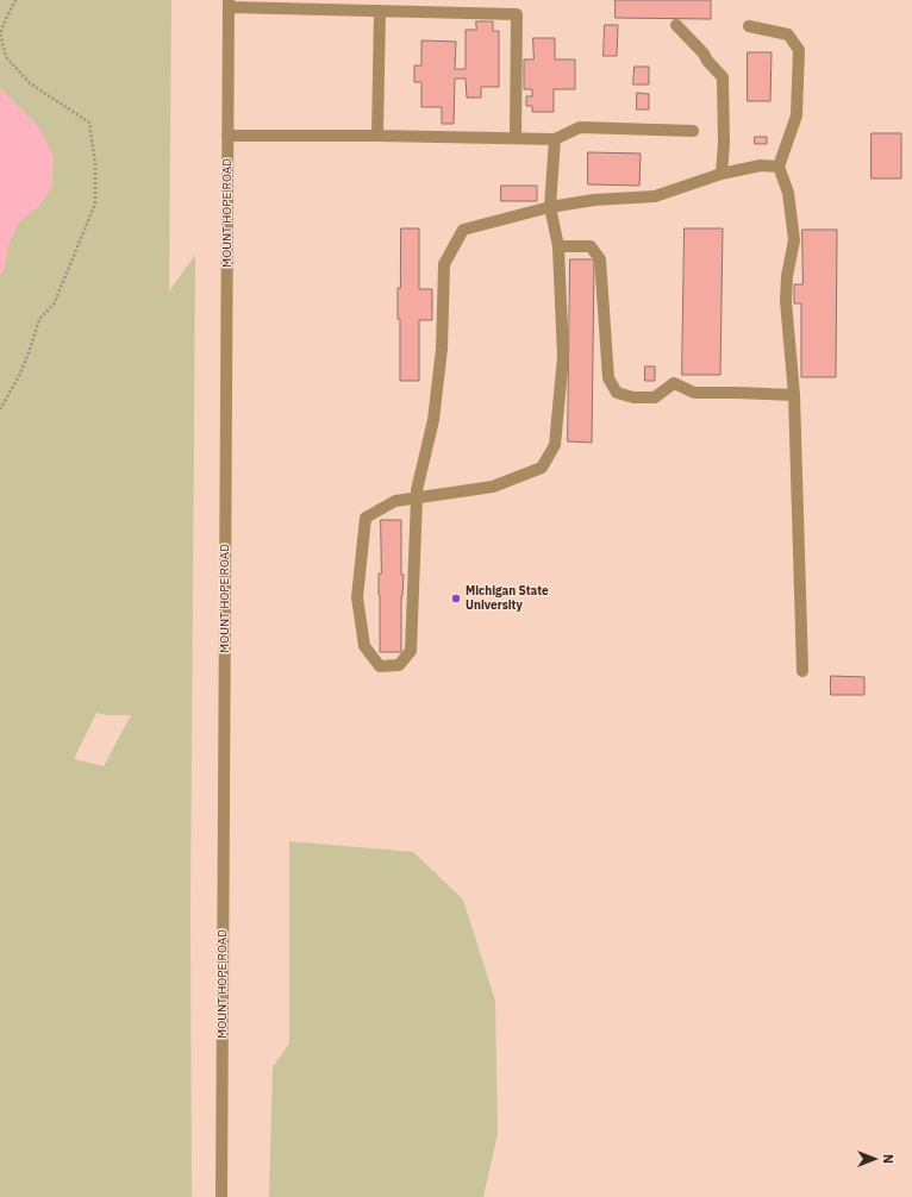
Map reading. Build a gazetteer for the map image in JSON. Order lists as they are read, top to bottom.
{
  "streets": {
    "street": ["MOUNT HOPE ROAD"]
  },
  "places": ["Michigan State University"],
  "north": "right"
}
